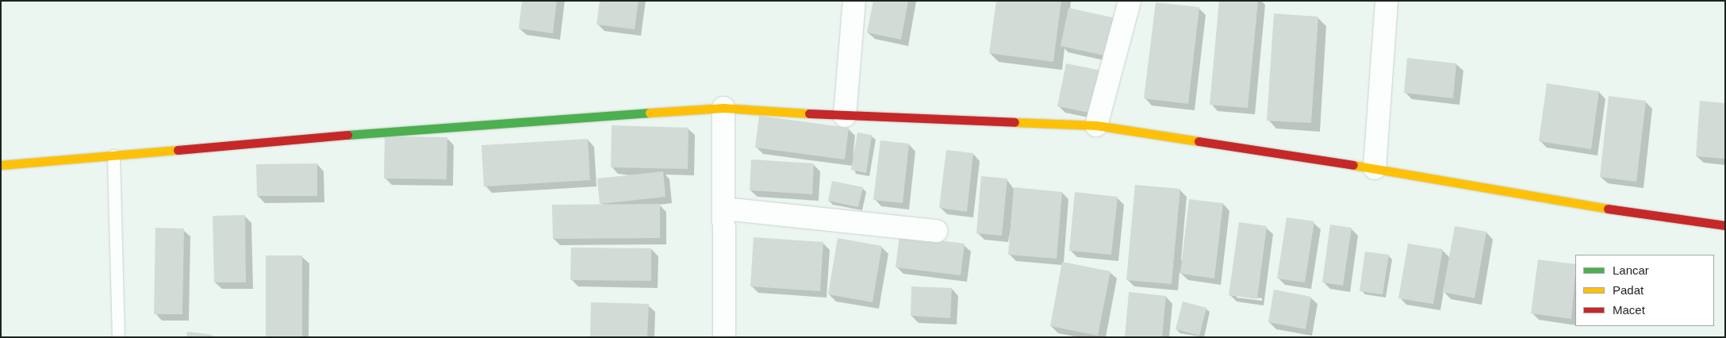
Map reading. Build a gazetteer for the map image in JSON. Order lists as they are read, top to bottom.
{
  "legend": ["Lancar", "Padat", "Macet"]
}
